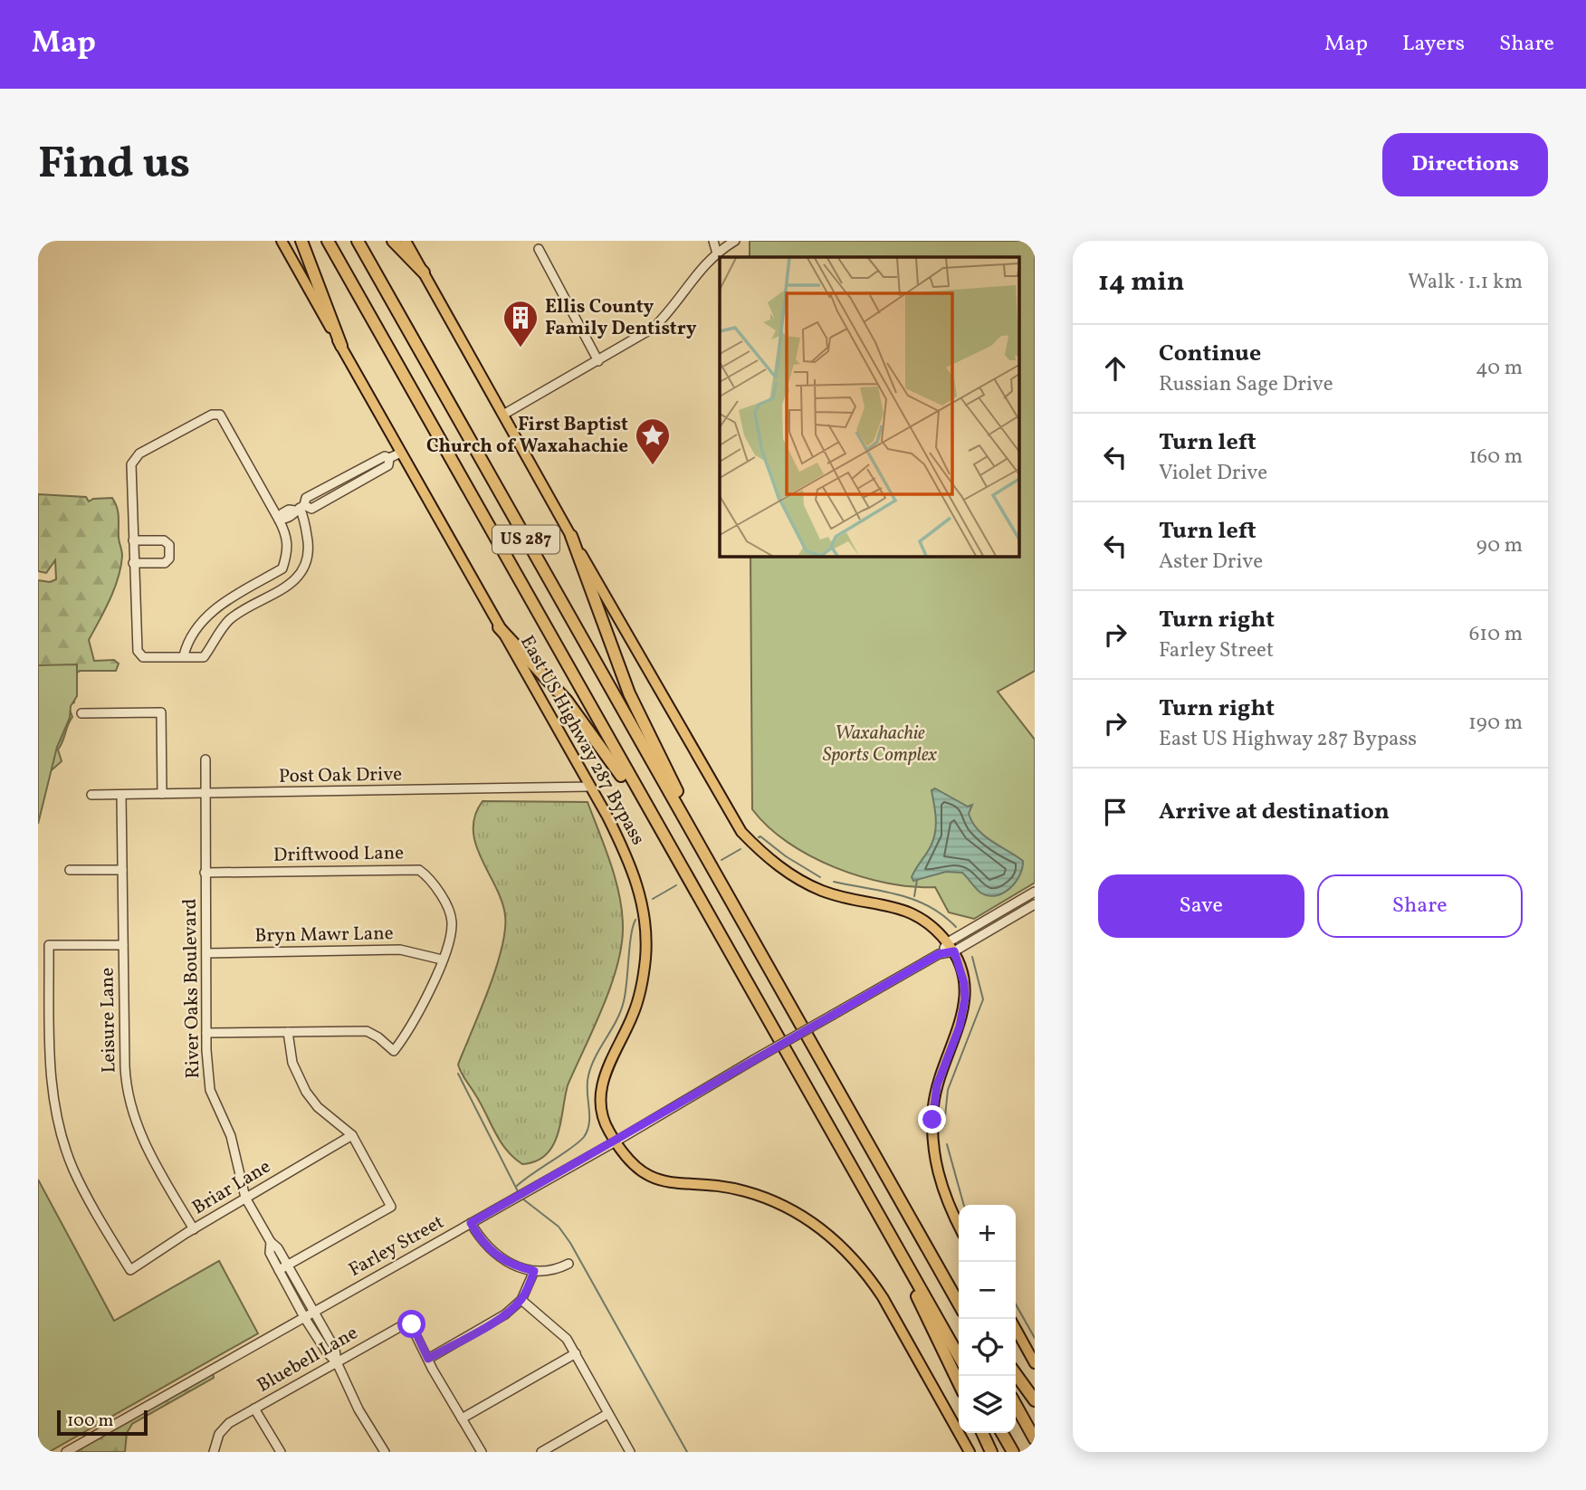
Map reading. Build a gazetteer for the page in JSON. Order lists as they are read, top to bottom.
{
  "streets": {
    "highway": ["US 287"],
    "main road": ["East US Highway 287 Bypass"],
    "street": [
      "Post Oak Drive",
      "Driftwood Lane",
      "Bryn Mawr Lane",
      "River Oaks Boulevard",
      "Leisure Lane",
      "Briar Lane",
      "Farley Street",
      "Bluebell Lane"
    ]
  },
  "crossings": [
    ["East US Highway 287 Bypass", "Post Oak Drive"],
    ["East US Highway 287 Bypass", "Farley Street"],
    ["Post Oak Drive", "River Oaks Boulevard"],
    ["Post Oak Drive", "Leisure Lane"],
    ["Driftwood Lane", "Bryn Mawr Lane"],
    ["Driftwood Lane", "River Oaks Boulevard"],
    ["Bryn Mawr Lane", "River Oaks Boulevard"],
    ["River Oaks Boulevard", "Briar Lane"],
    ["River Oaks Boulevard", "Farley Street"],
    ["River Oaks Boulevard", "Bluebell Lane"],
    ["Leisure Lane", "Briar Lane"]
  ],
  "parks": ["Waxahachie Sports Complex"],
  "places": {
    "building": ["Ellis County Family Dentistry"],
    "place": ["First Baptist Church of Waxahachie"]
  },
  "scale_bar": "100 m",
  "page": {
    "header": "Map",
    "nav": ["Map", "Layers", "Share"],
    "buttons": [
      "Directions",
      ["Save", "Share"]
    ],
    "title": "Find us",
    "heading": ["14 min", "Walk · 1.1 km"],
    "list": [
      ["Continue", "Russian Sage Drive", "40 m"],
      ["Turn left", "Violet Drive", "160 m"],
      ["Turn left", "Aster Drive", "90 m"],
      ["Turn right", "Farley Street", "610 m"],
      ["Turn right", "East US Highway 287 Bypass", "190 m"],
      "Arrive at destination"
    ],
    "map_buttons": ["+", "−"],
    "scale": "100 m"
  }
}
